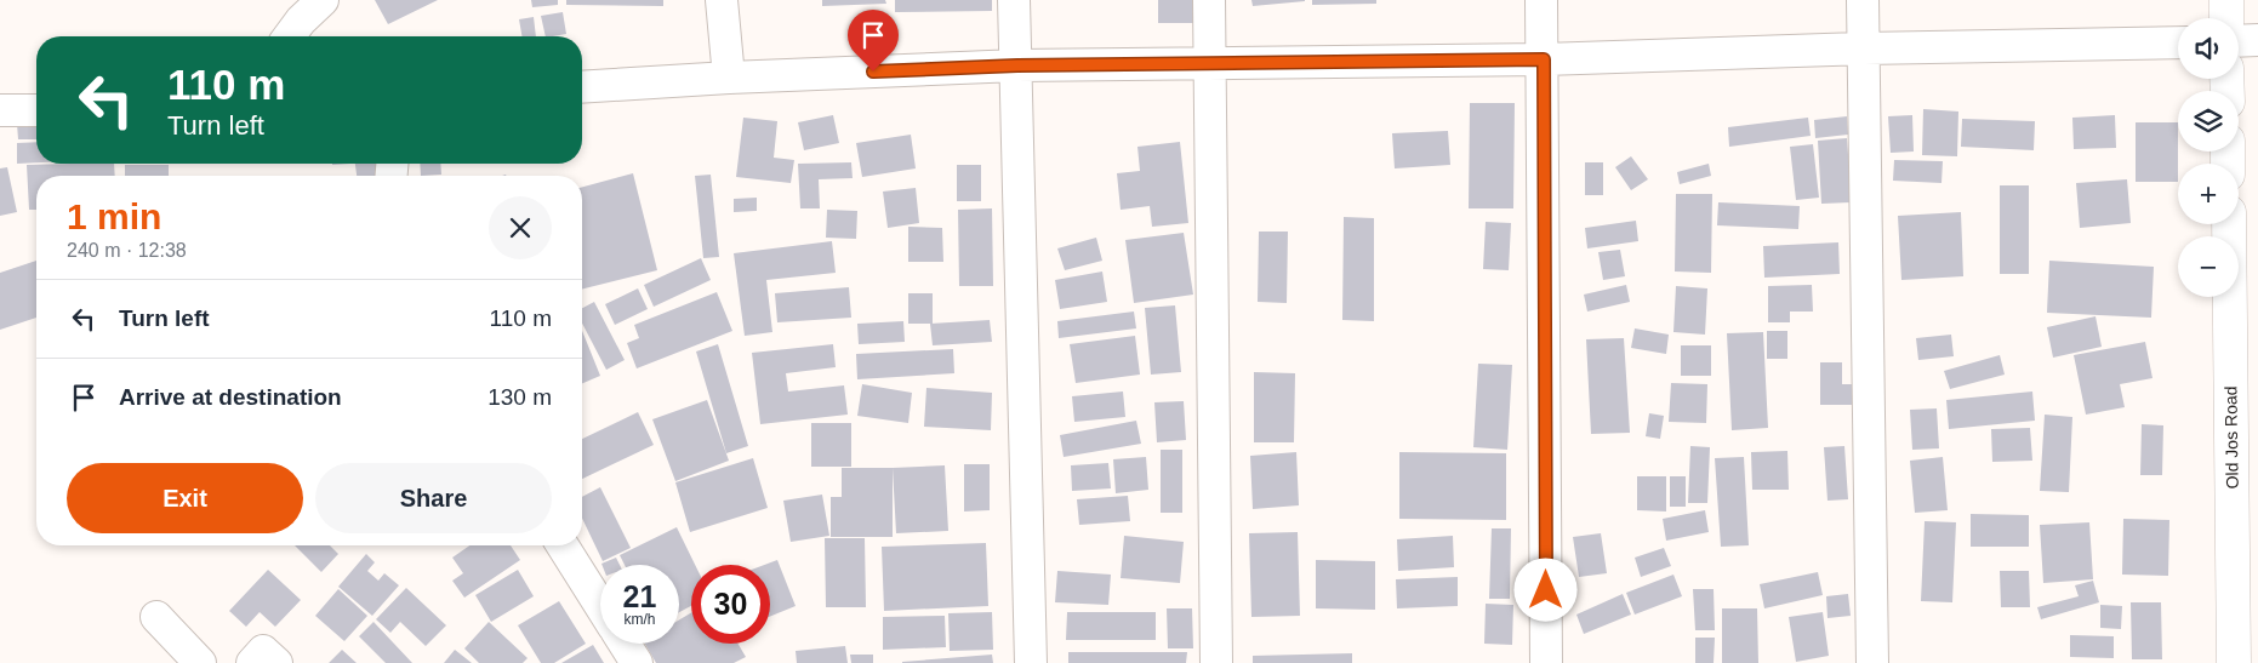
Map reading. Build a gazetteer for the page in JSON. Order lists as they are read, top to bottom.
{
  "streets": {
    "main road": ["Old Jos Road"]
  },
  "page": {
    "map_buttons": ["+", "−"],
    "turn": ["110 m", "Turn left"],
    "heading": ["1 min", "240 m · 12:38"],
    "list": [
      {
        "name": "Turn left",
        "value": "110 m"
      },
      {
        "name": "Arrive at destination",
        "value": "130 m"
      }
    ],
    "buttons": ["Exit", "Share"],
    "speed": "21 km/h",
    "limit": "30"
  }
}
